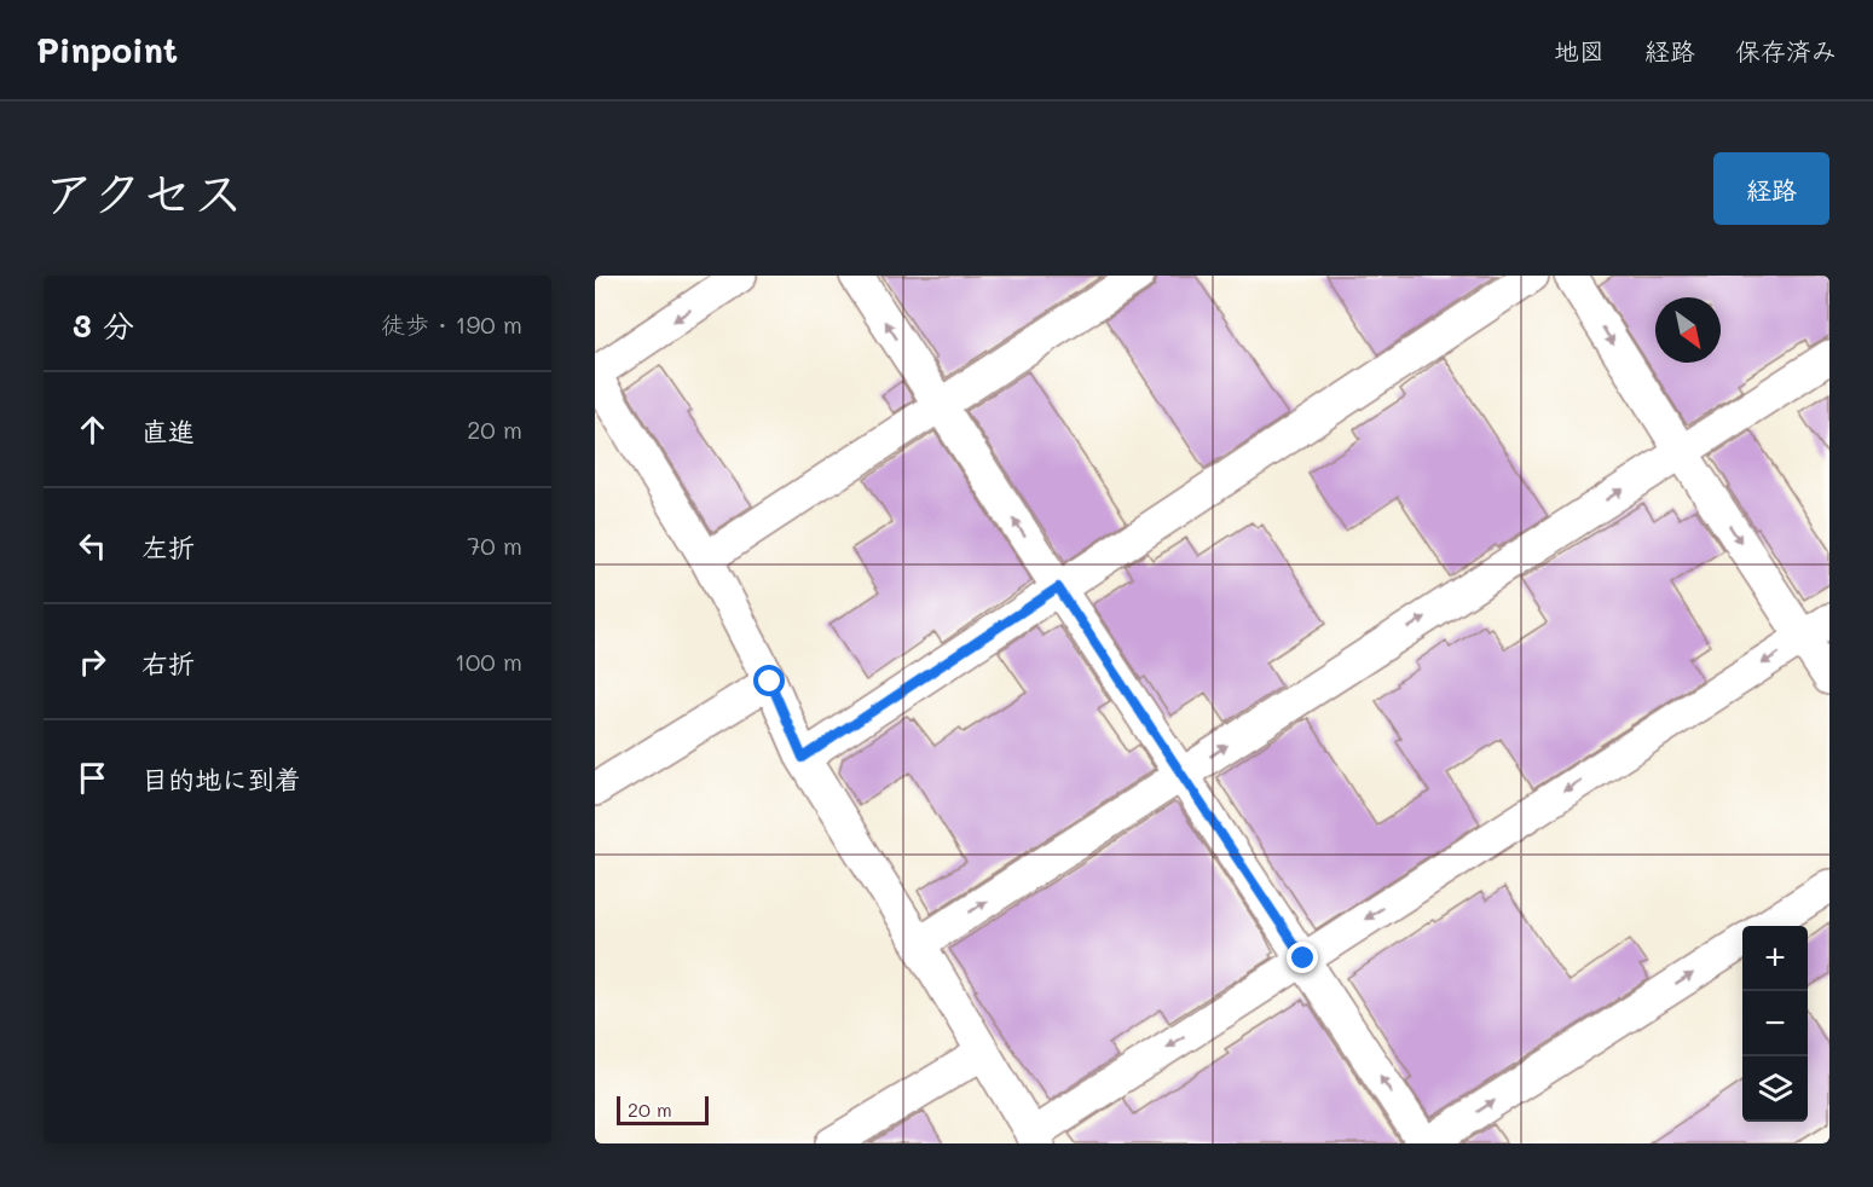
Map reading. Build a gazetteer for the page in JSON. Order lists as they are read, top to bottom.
{
  "scale_bar": "20 m",
  "north": "bottom right",
  "page": {
    "header": "Pinpoint",
    "nav": ["地図", "経路", "保存済み"],
    "title": "アクセス",
    "buttons": "経路",
    "heading": ["3 分", "徒歩 · 190 m"],
    "list": [
      ["直進", "20 m"],
      ["左折", "70 m"],
      ["右折", "100 m"],
      "目的地に到着"
    ],
    "map_buttons": ["+", "−"],
    "scale": "20 m"
  }
}
